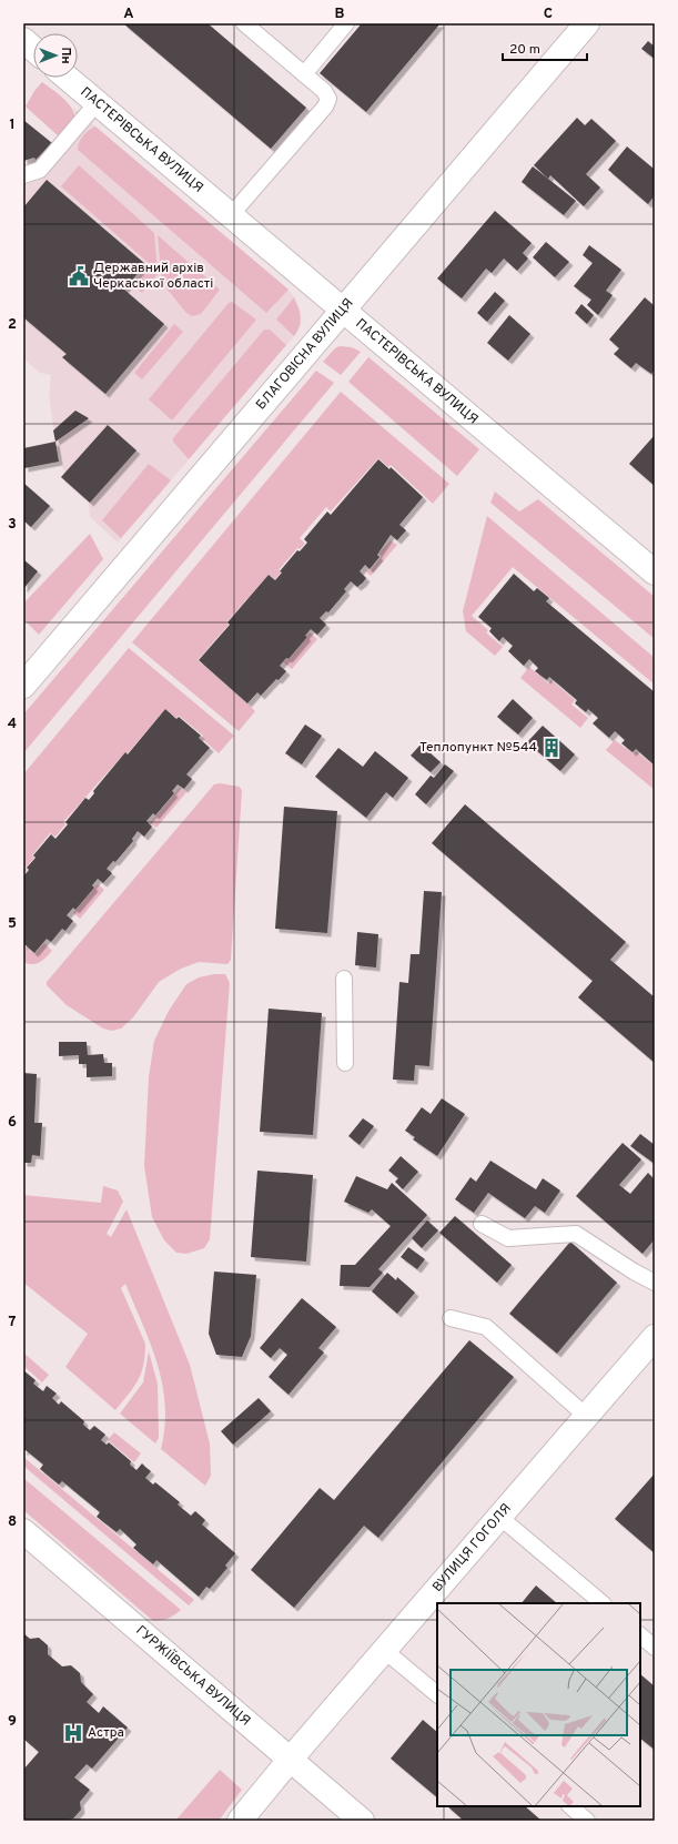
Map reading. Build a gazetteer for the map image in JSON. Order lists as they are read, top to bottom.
{
  "streets": {
    "main road": [
      "ПАСТЕРІВСЬКА ВУЛИЦЯ",
      "БЛАГОВІСНА ВУЛИЦЯ",
      "ВУЛИЦЯ ГОГОЛЯ",
      "ГУРЖІЇВСЬКА ВУЛИЦЯ"
    ]
  },
  "crossings": [
    ["ПАСТЕРІВСЬКА ВУЛИЦЯ", "БЛАГОВІСНА ВУЛИЦЯ"],
    ["ВУЛИЦЯ ГОГОЛЯ", "ГУРЖІЇВСЬКА ВУЛИЦЯ"]
  ],
  "places": {
    "public building": ["Державний архів Черкаської області"],
    "building": ["Теплопункт №544"],
    "hospital": ["Астра"]
  },
  "scale_bar": "20 m",
  "north": "right",
  "grid": {
    "columns": ["A", "B", "C"],
    "rows": [
      "1",
      "2",
      "3",
      "4",
      "5",
      "6",
      "7",
      "8",
      "9"
    ]
  }
}
